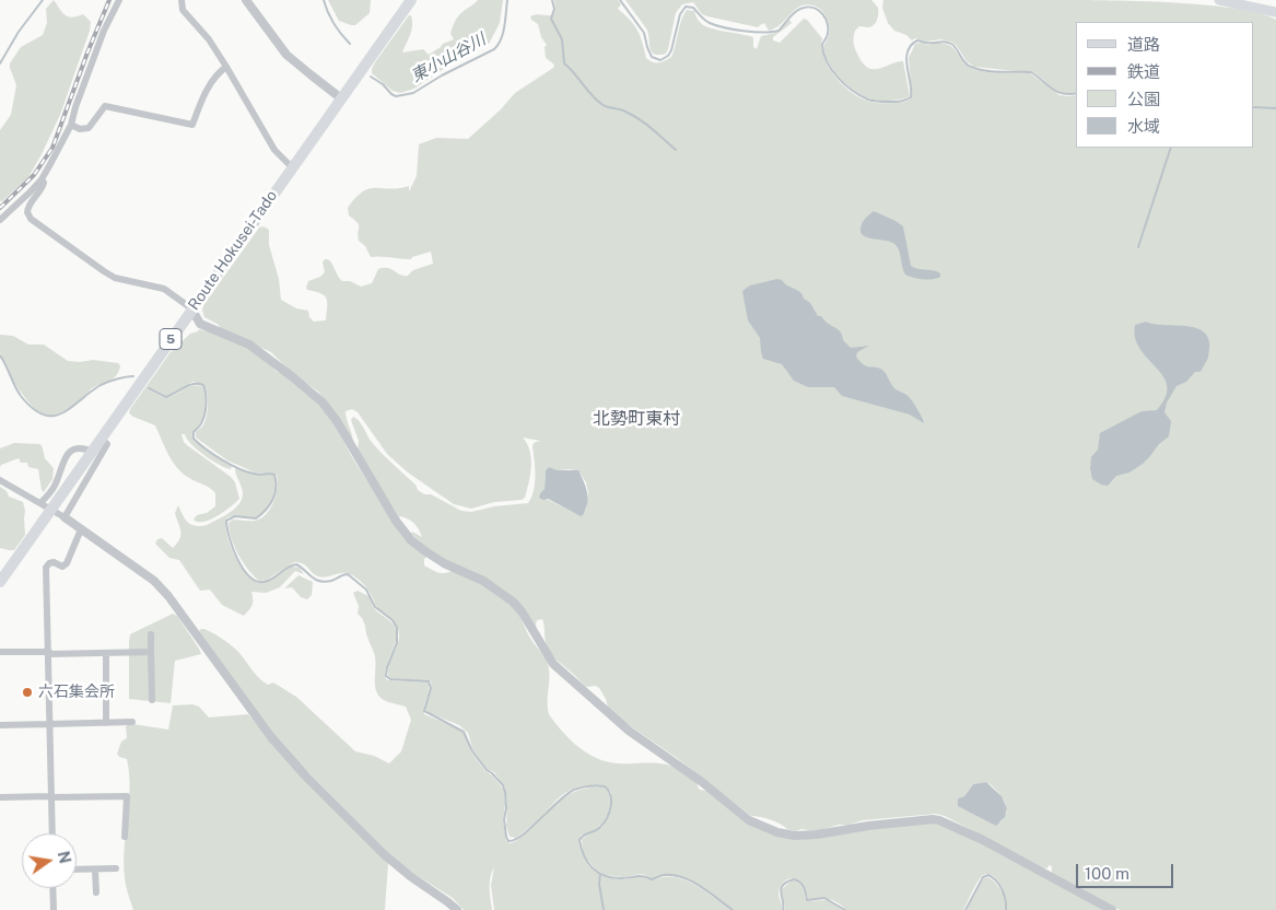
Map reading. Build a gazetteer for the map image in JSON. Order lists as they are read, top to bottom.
{
  "streets": {
    "main road": ["Route Hokusei-Tado", "5"]
  },
  "districts": ["北勢町東村"],
  "water": ["東小山谷川"],
  "places": ["六石集会所"],
  "legend": [
    "道路",
    "鉄道",
    "公園",
    "水域"
  ],
  "scale_bar": "100 m",
  "north": "right"
}
